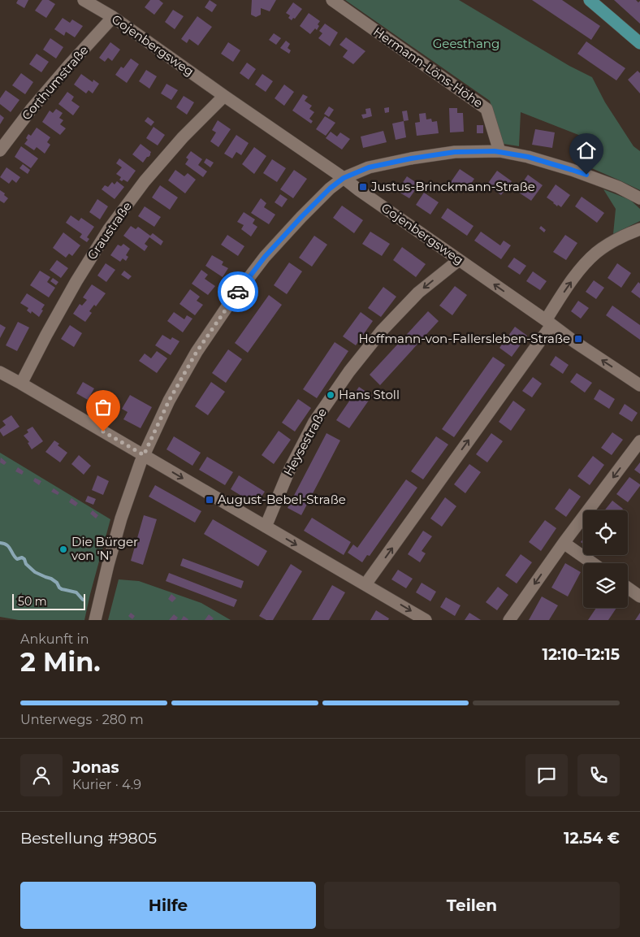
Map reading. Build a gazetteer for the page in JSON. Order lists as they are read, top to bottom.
{
  "streets": {
    "street": [
      "Gojenbergsweg",
      "Hermann-Löns-Höhe",
      "Corthumstraße",
      "Graustraße",
      "Heysestraße"
    ]
  },
  "crossings": [
    ["Gojenbergsweg", "Corthumstraße"],
    ["Gojenbergsweg", "Graustraße"],
    ["Gojenbergsweg", "Heysestraße"]
  ],
  "one_way": ["Heysestraße"],
  "parks": ["Geesthang"],
  "places": {
    "transit": ["Justus-Brinckmann-Straße", "Hoffmann-von-Fallersleben-Straße", "August-Bebel-Straße"],
    "other": ["Hans Stoll", "Die Bürger von 'N'"]
  },
  "scale_bar": "50 m",
  "page": {
    "scale": "50 m",
    "heading": ["2 Min.", "Ankunft in", "12:10–12:15"],
    "panel": [
      "Jonas",
      "Kurier · 4.9",
      "Bestellung #9805",
      "12.54 €"
    ],
    "bar": "Unterwegs · 280 m",
    "buttons": ["Hilfe", "Teilen"]
  }
}
